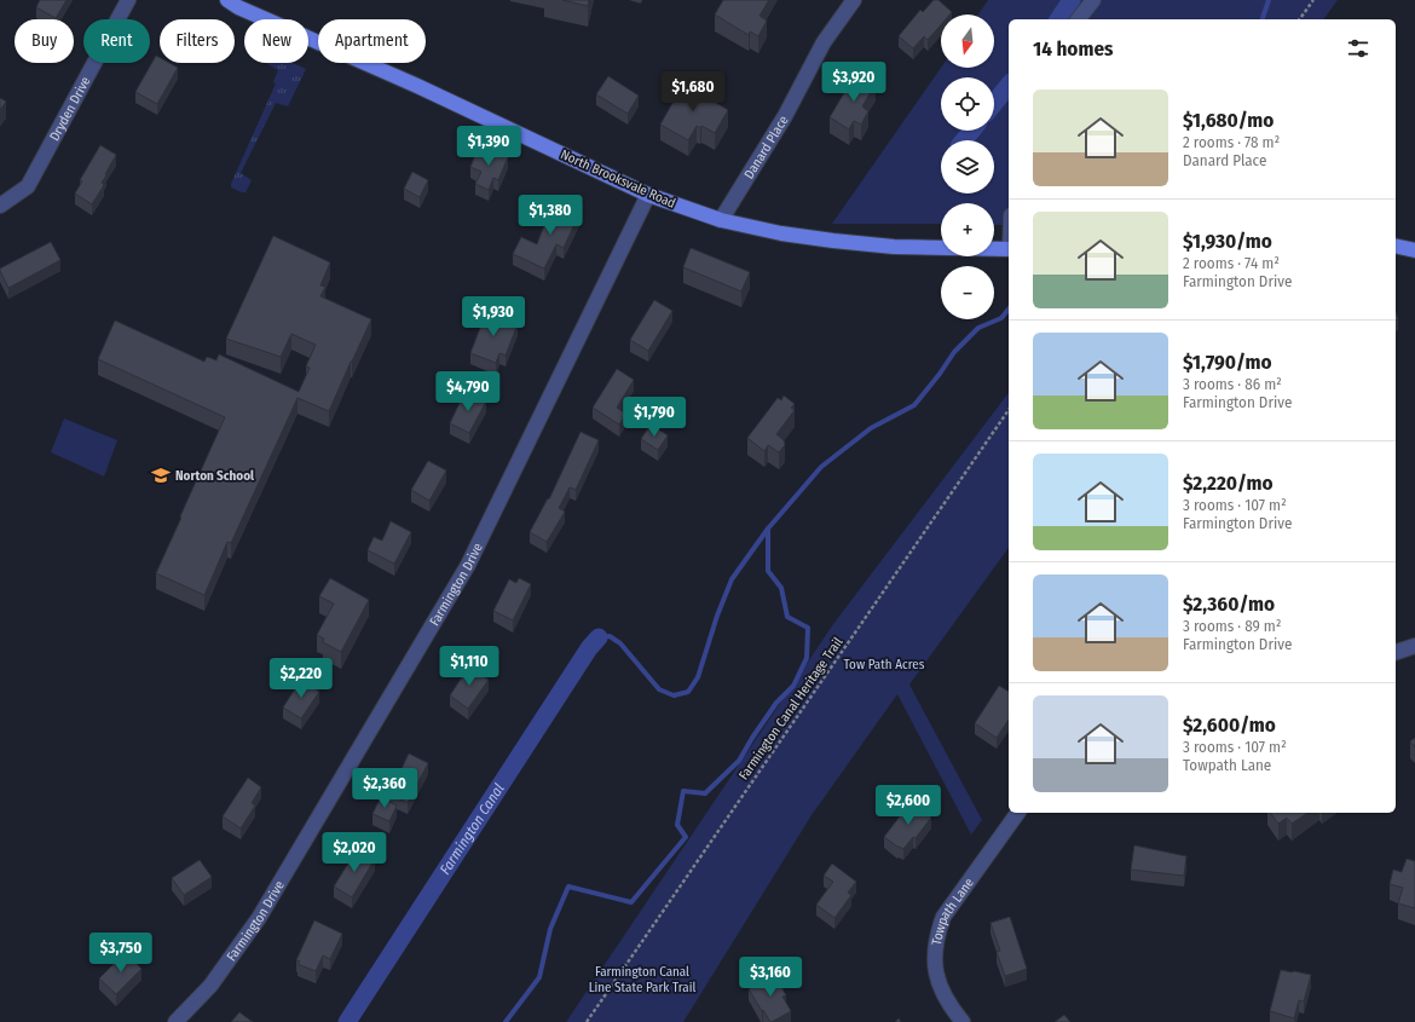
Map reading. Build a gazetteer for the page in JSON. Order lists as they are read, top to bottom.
{
  "streets": {
    "main road": ["North Brooksvale Road"],
    "street": [
      "Dryden Drive",
      "Danard Place",
      "Farmington Drive",
      "Towpath Lane"
    ],
    "path": ["Farmington Canal Heritage Trail"]
  },
  "crossings": [
    ["Danard Place", "North Brooksvale Road"],
    ["North Brooksvale Road", "Farmington Drive"]
  ],
  "water": ["Farmington Canal"],
  "parks": ["Tow Path Acres", "Farmington Canal Line State Park Trail"],
  "places": {
    "school or university": ["Norton School"]
  },
  "north": "bottom",
  "page": {
    "map_buttons": ["+", "−"],
    "chip": [
      "Buy",
      "Rent",
      "Filters",
      "New",
      "Apartment"
    ],
    "heading": "14 homes",
    "price": [
      "$3,920",
      "$1,680",
      "$1,390",
      "$1,380",
      "$1,930",
      "$4,790",
      "$1,790",
      "$1,110",
      "$2,220",
      "$2,360",
      "$2,600",
      "$2,020",
      "$3,750",
      "$3,160"
    ],
    "list": [
      {
        "name": "$1,680/mo",
        "note": "2 rooms · 78 m² · Danard Place"
      },
      {
        "name": "$1,930/mo",
        "note": "2 rooms · 74 m² · Farmington Drive"
      },
      {
        "name": "$1,790/mo",
        "note": "3 rooms · 86 m² · Farmington Drive"
      },
      {
        "name": "$2,220/mo",
        "note": "3 rooms · 107 m² · Farmington Drive"
      },
      {
        "name": "$2,360/mo",
        "note": "3 rooms · 89 m² · Farmington Drive"
      },
      {
        "name": "$2,600/mo",
        "note": "3 rooms · 107 m² · Towpath Lane"
      }
    ]
  }
}
